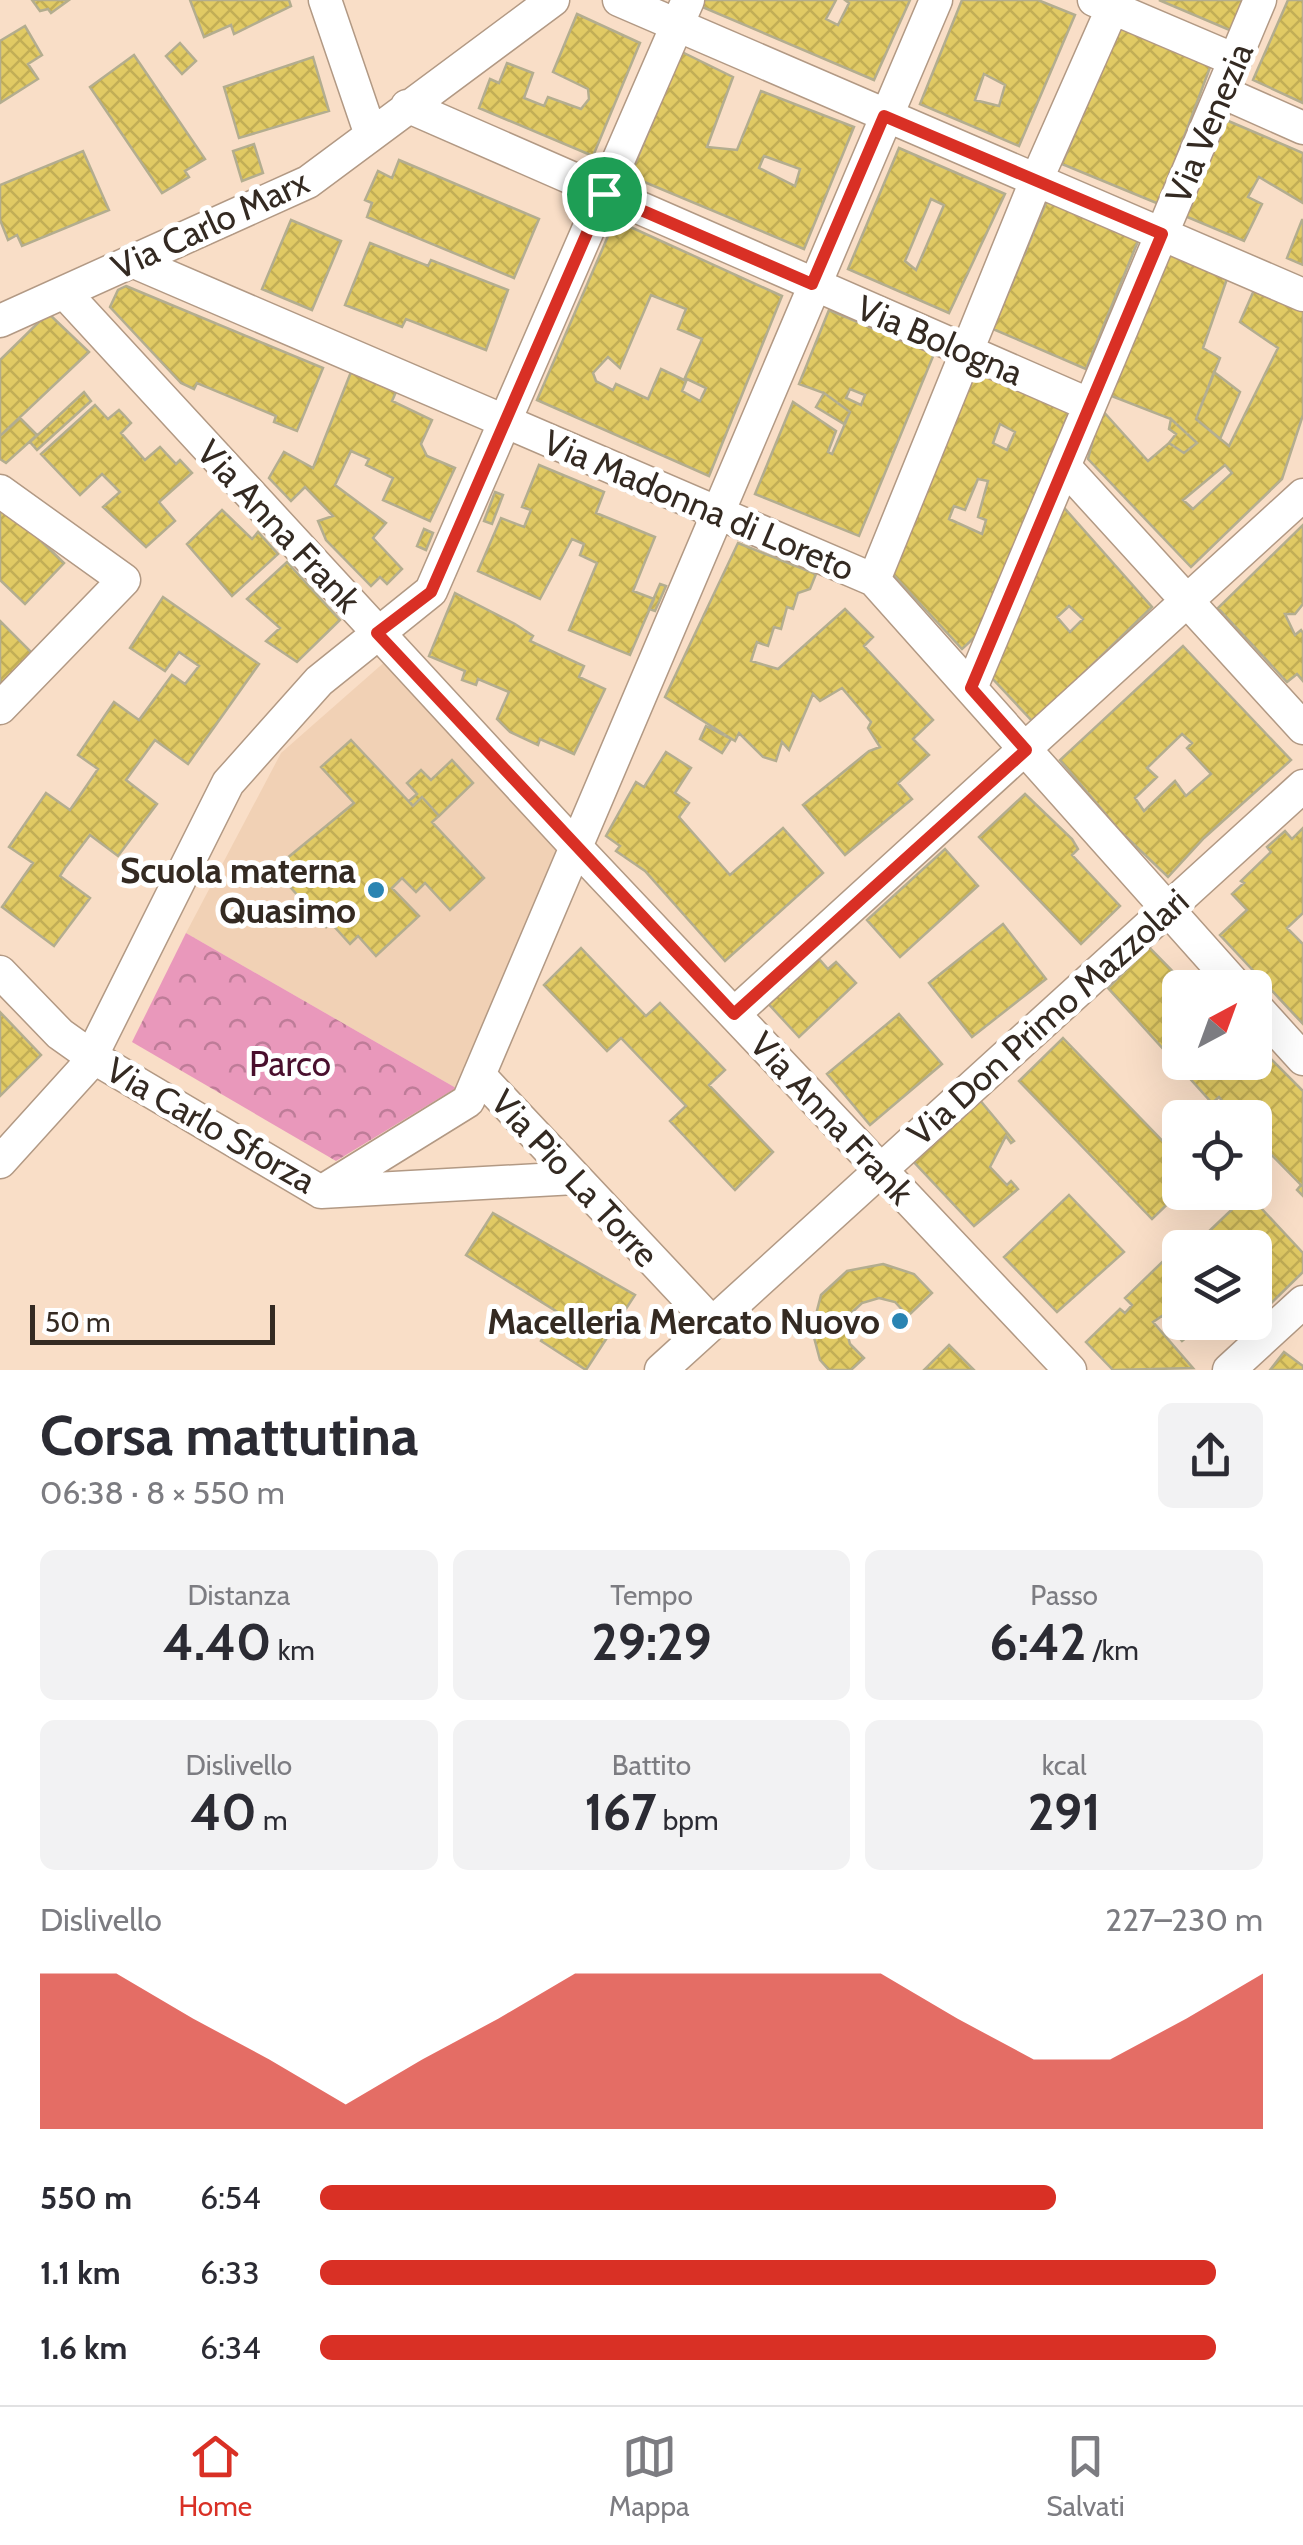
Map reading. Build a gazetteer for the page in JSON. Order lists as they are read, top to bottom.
{
  "streets": {
    "street": [
      "Via Venezia",
      "Via Carlo Marx",
      "Via Bologna",
      "Via Madonna di Loreto",
      "Via Anna Frank",
      "Via Don Primo Mazzolari",
      "Via Carlo Sforza",
      "Via Pio La Torre"
    ]
  },
  "crossings": [
    ["Via Venezia", "Via Bologna"],
    ["Via Venezia", "Via Madonna di Loreto"],
    ["Via Carlo Marx", "Via Bologna"],
    ["Via Carlo Marx", "Via Madonna di Loreto"],
    ["Via Carlo Marx", "Via Anna Frank"],
    ["Via Madonna di Loreto", "Via Don Primo Mazzolari"],
    ["Via Anna Frank", "Via Don Primo Mazzolari"],
    ["Via Don Primo Mazzolari", "Via Pio La Torre"],
    ["Via Carlo Sforza", "Via Pio La Torre"]
  ],
  "parks": ["Parco"],
  "places": ["Scuola materna Quasimo", "Macelleria Mercato Nuovo"],
  "scale_bar": "50 m",
  "north": "top right",
  "page": {
    "scale": "50 m",
    "heading": ["Corsa mattutina", "06:38 · 8 × 550 m"],
    "stats": [
      ["Distanza", "4.40 km"],
      ["Tempo", "29:29"],
      ["Passo", "6:42 /km"],
      ["Dislivello", "40 m"],
      ["Battito", "167 bpm"],
      ["kcal", "291"]
    ],
    "chart": ["Dislivello", "227–230 m"],
    "list": [
      {
        "name": "550 m",
        "note": "6:54"
      },
      {
        "name": "1.1 km",
        "note": "6:33"
      },
      {
        "name": "1.6 km",
        "note": "6:34"
      }
    ],
    "tabs": ["Home", "Mappa", "Salvati"]
  }
}
